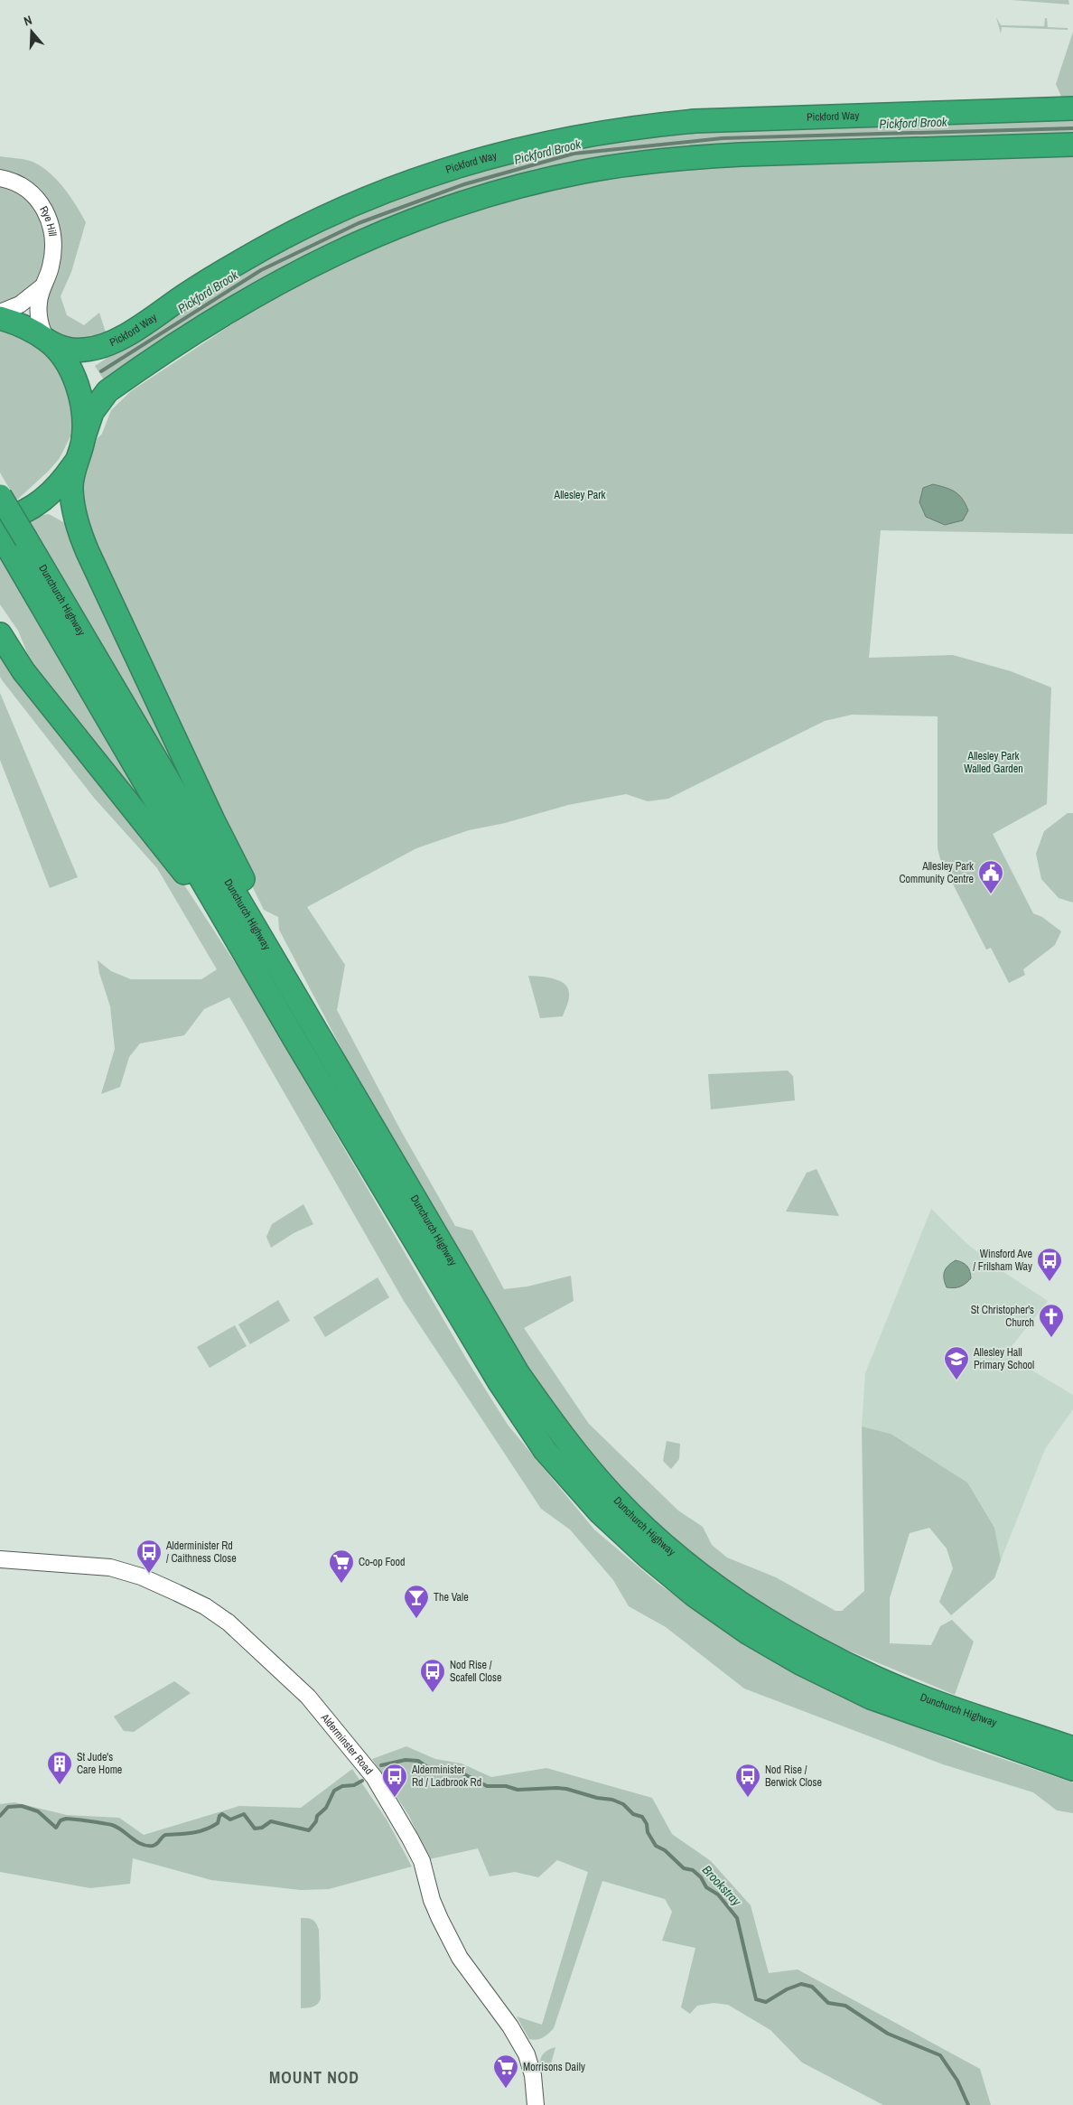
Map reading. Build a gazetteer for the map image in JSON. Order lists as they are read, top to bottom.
{
  "streets": {
    "highway": ["Pickford Way", "Dunchurch Highway"],
    "street": ["Rye Hill", "Alderminster Road"]
  },
  "crossings": [
    ["Pickford Way", "Rye Hill"]
  ],
  "districts": ["MOUNT NOD"],
  "water": ["Pickford Brook", "Brookstray"],
  "parks": ["Allesley Park", "Allesley Park Walled Garden"],
  "places": {
    "public building": ["Allesley Park Community Centre"],
    "bus stop": [
      "Winsford Ave / Frilsham Way",
      "Alderminister Rd / Caithness Close",
      "Nod Rise / Scafell Close",
      "Alderminister Rd / Ladbrook Rd",
      "Nod Rise / Berwick Close"
    ],
    "church": ["St Christopher's Church"],
    "school or university": ["Allesley Hall Primary School"],
    "supermarket": ["Co-op Food", "Morrisons Daily"],
    "bar": ["The Vale"],
    "building": ["St Jude's Care Home"]
  },
  "north": "top"
}
